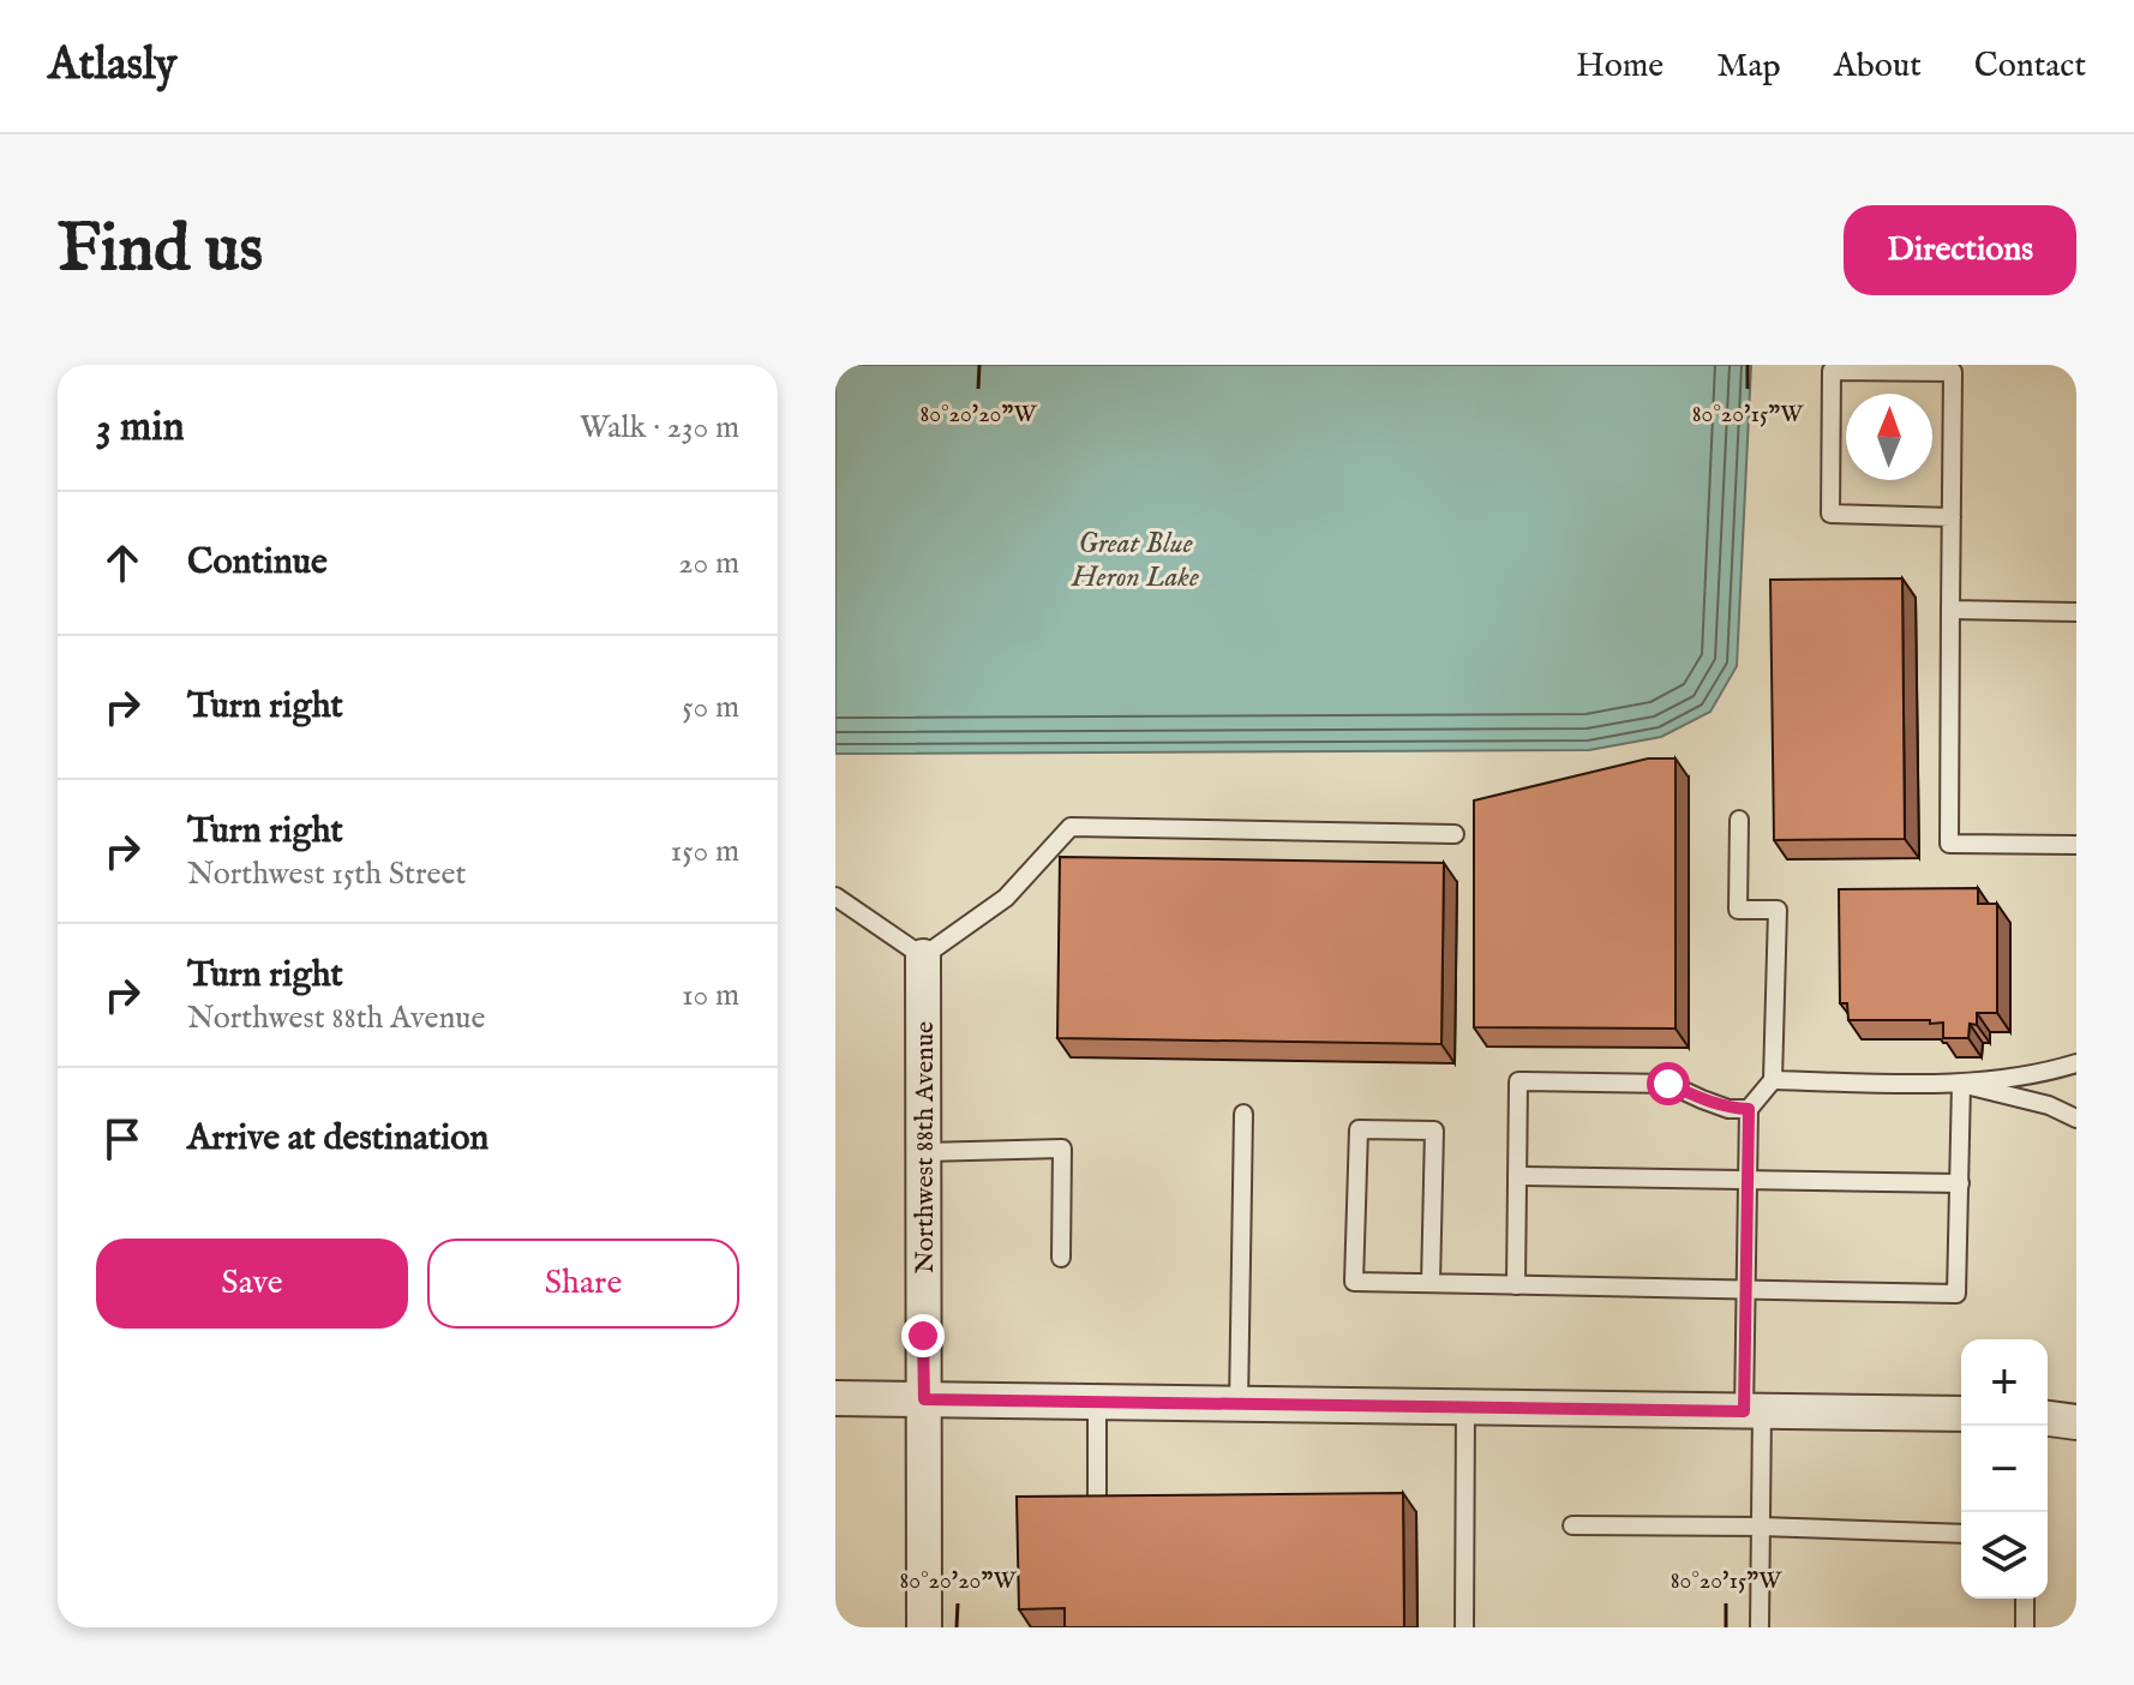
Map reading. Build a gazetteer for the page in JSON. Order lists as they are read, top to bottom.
{
  "streets": {
    "street": ["Northwest 88th Avenue"]
  },
  "water": ["Great Blue Heron Lake"],
  "north": "top",
  "page": {
    "header": "Atlasly",
    "nav": [
      "Home",
      "Map",
      "About",
      "Contact"
    ],
    "buttons": [
      "Directions",
      ["Save", "Share"]
    ],
    "title": "Find us",
    "heading": ["3 min", "Walk · 230 m"],
    "list": [
      ["Continue", "20 m"],
      ["Turn right", "50 m"],
      ["Turn right", "Northwest 15th Street", "150 m"],
      ["Turn right", "Northwest 88th Avenue", "10 m"],
      "Arrive at destination"
    ],
    "map_buttons": ["+", "−"]
  },
  "coordinates": ["80°20'20\"W", "80°20'15\"W"]
}
